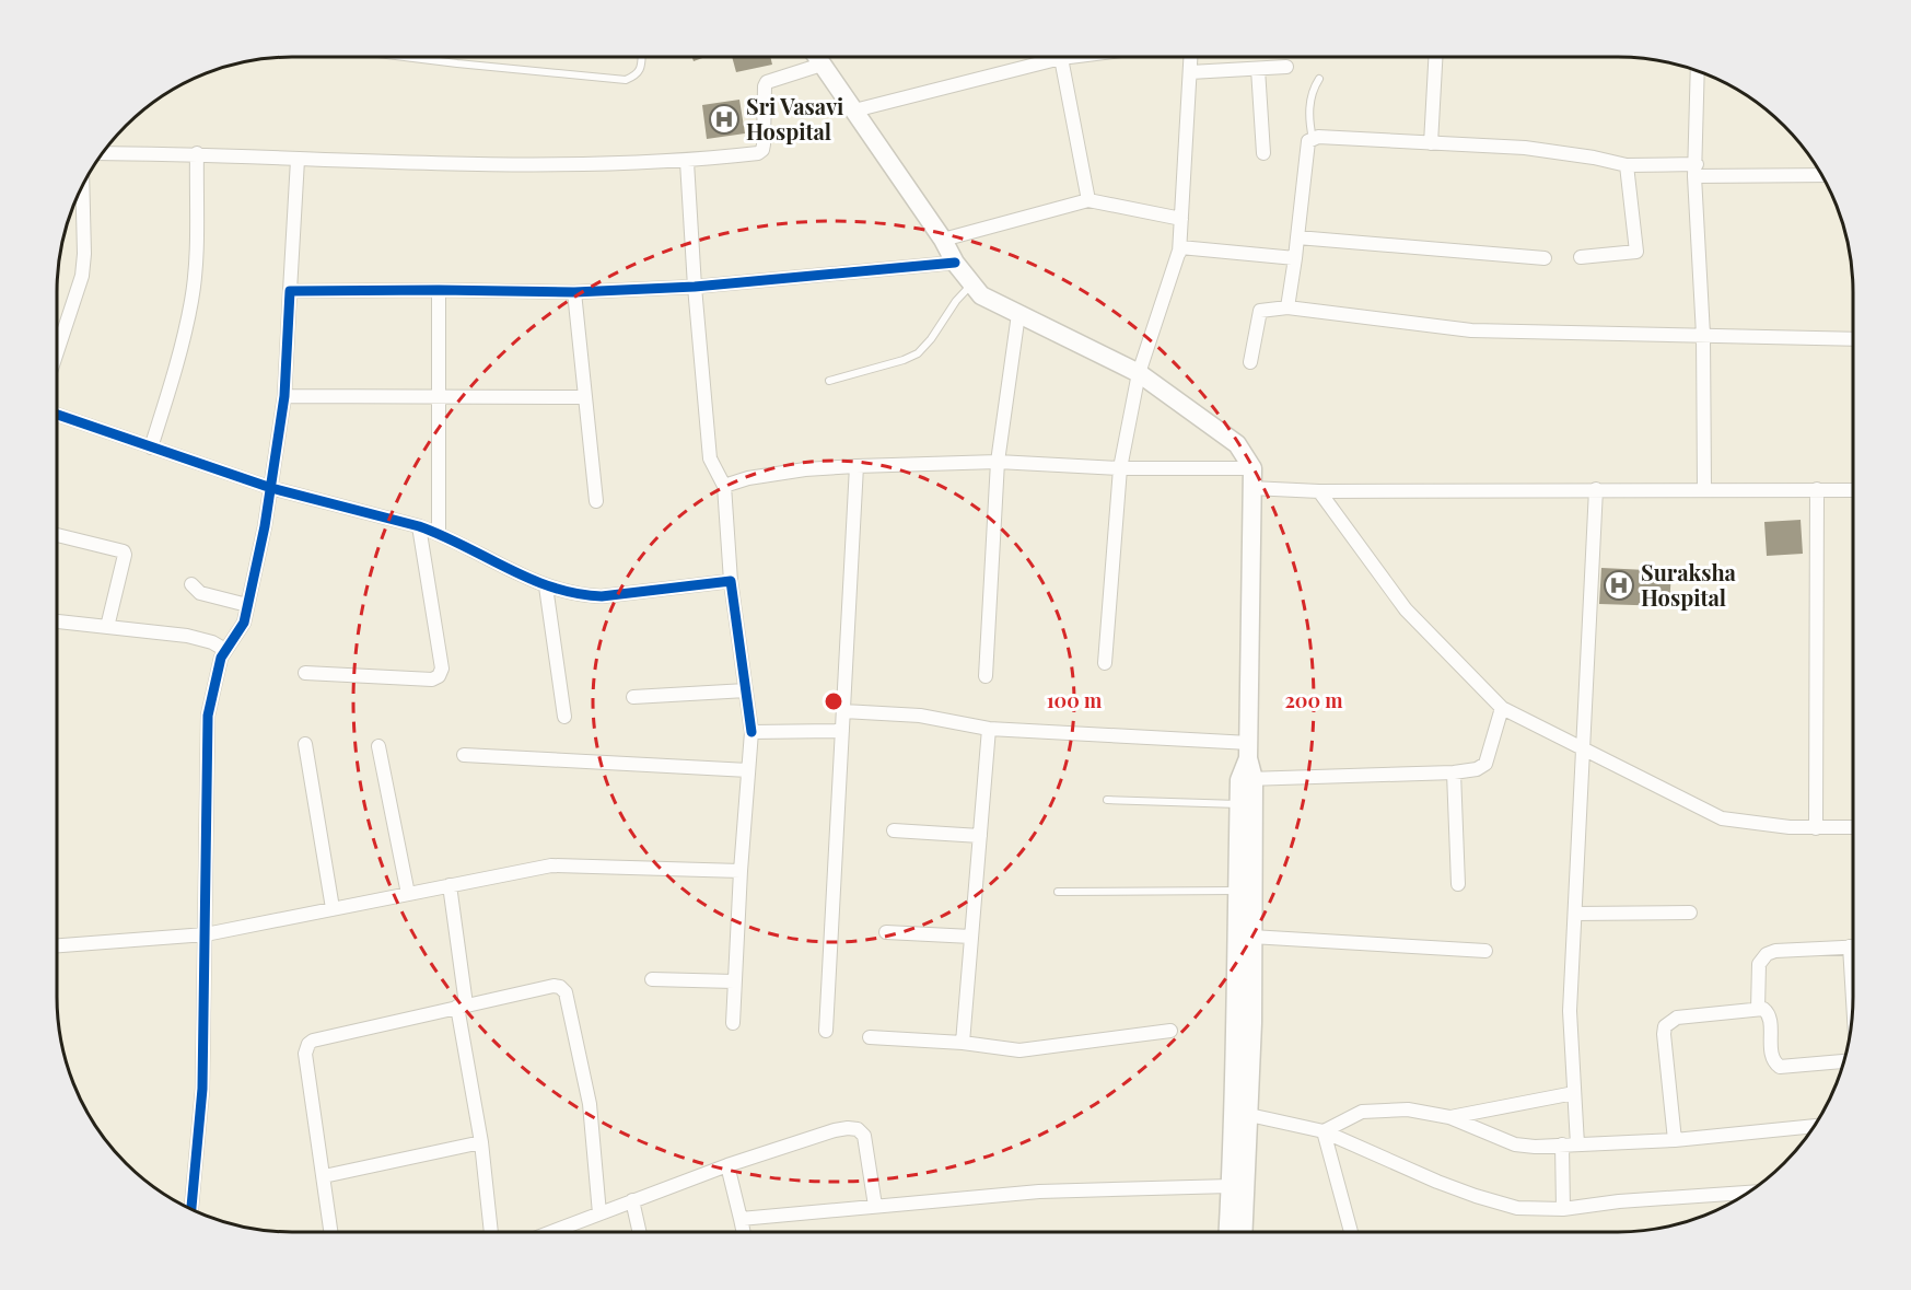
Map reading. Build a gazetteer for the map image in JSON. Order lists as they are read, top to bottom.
{
  "places": {
    "hospital": ["Sri Vasavi Hospital", "Suraksha Hospital"]
  },
  "rings": ["100 m", "200 m"]
}
